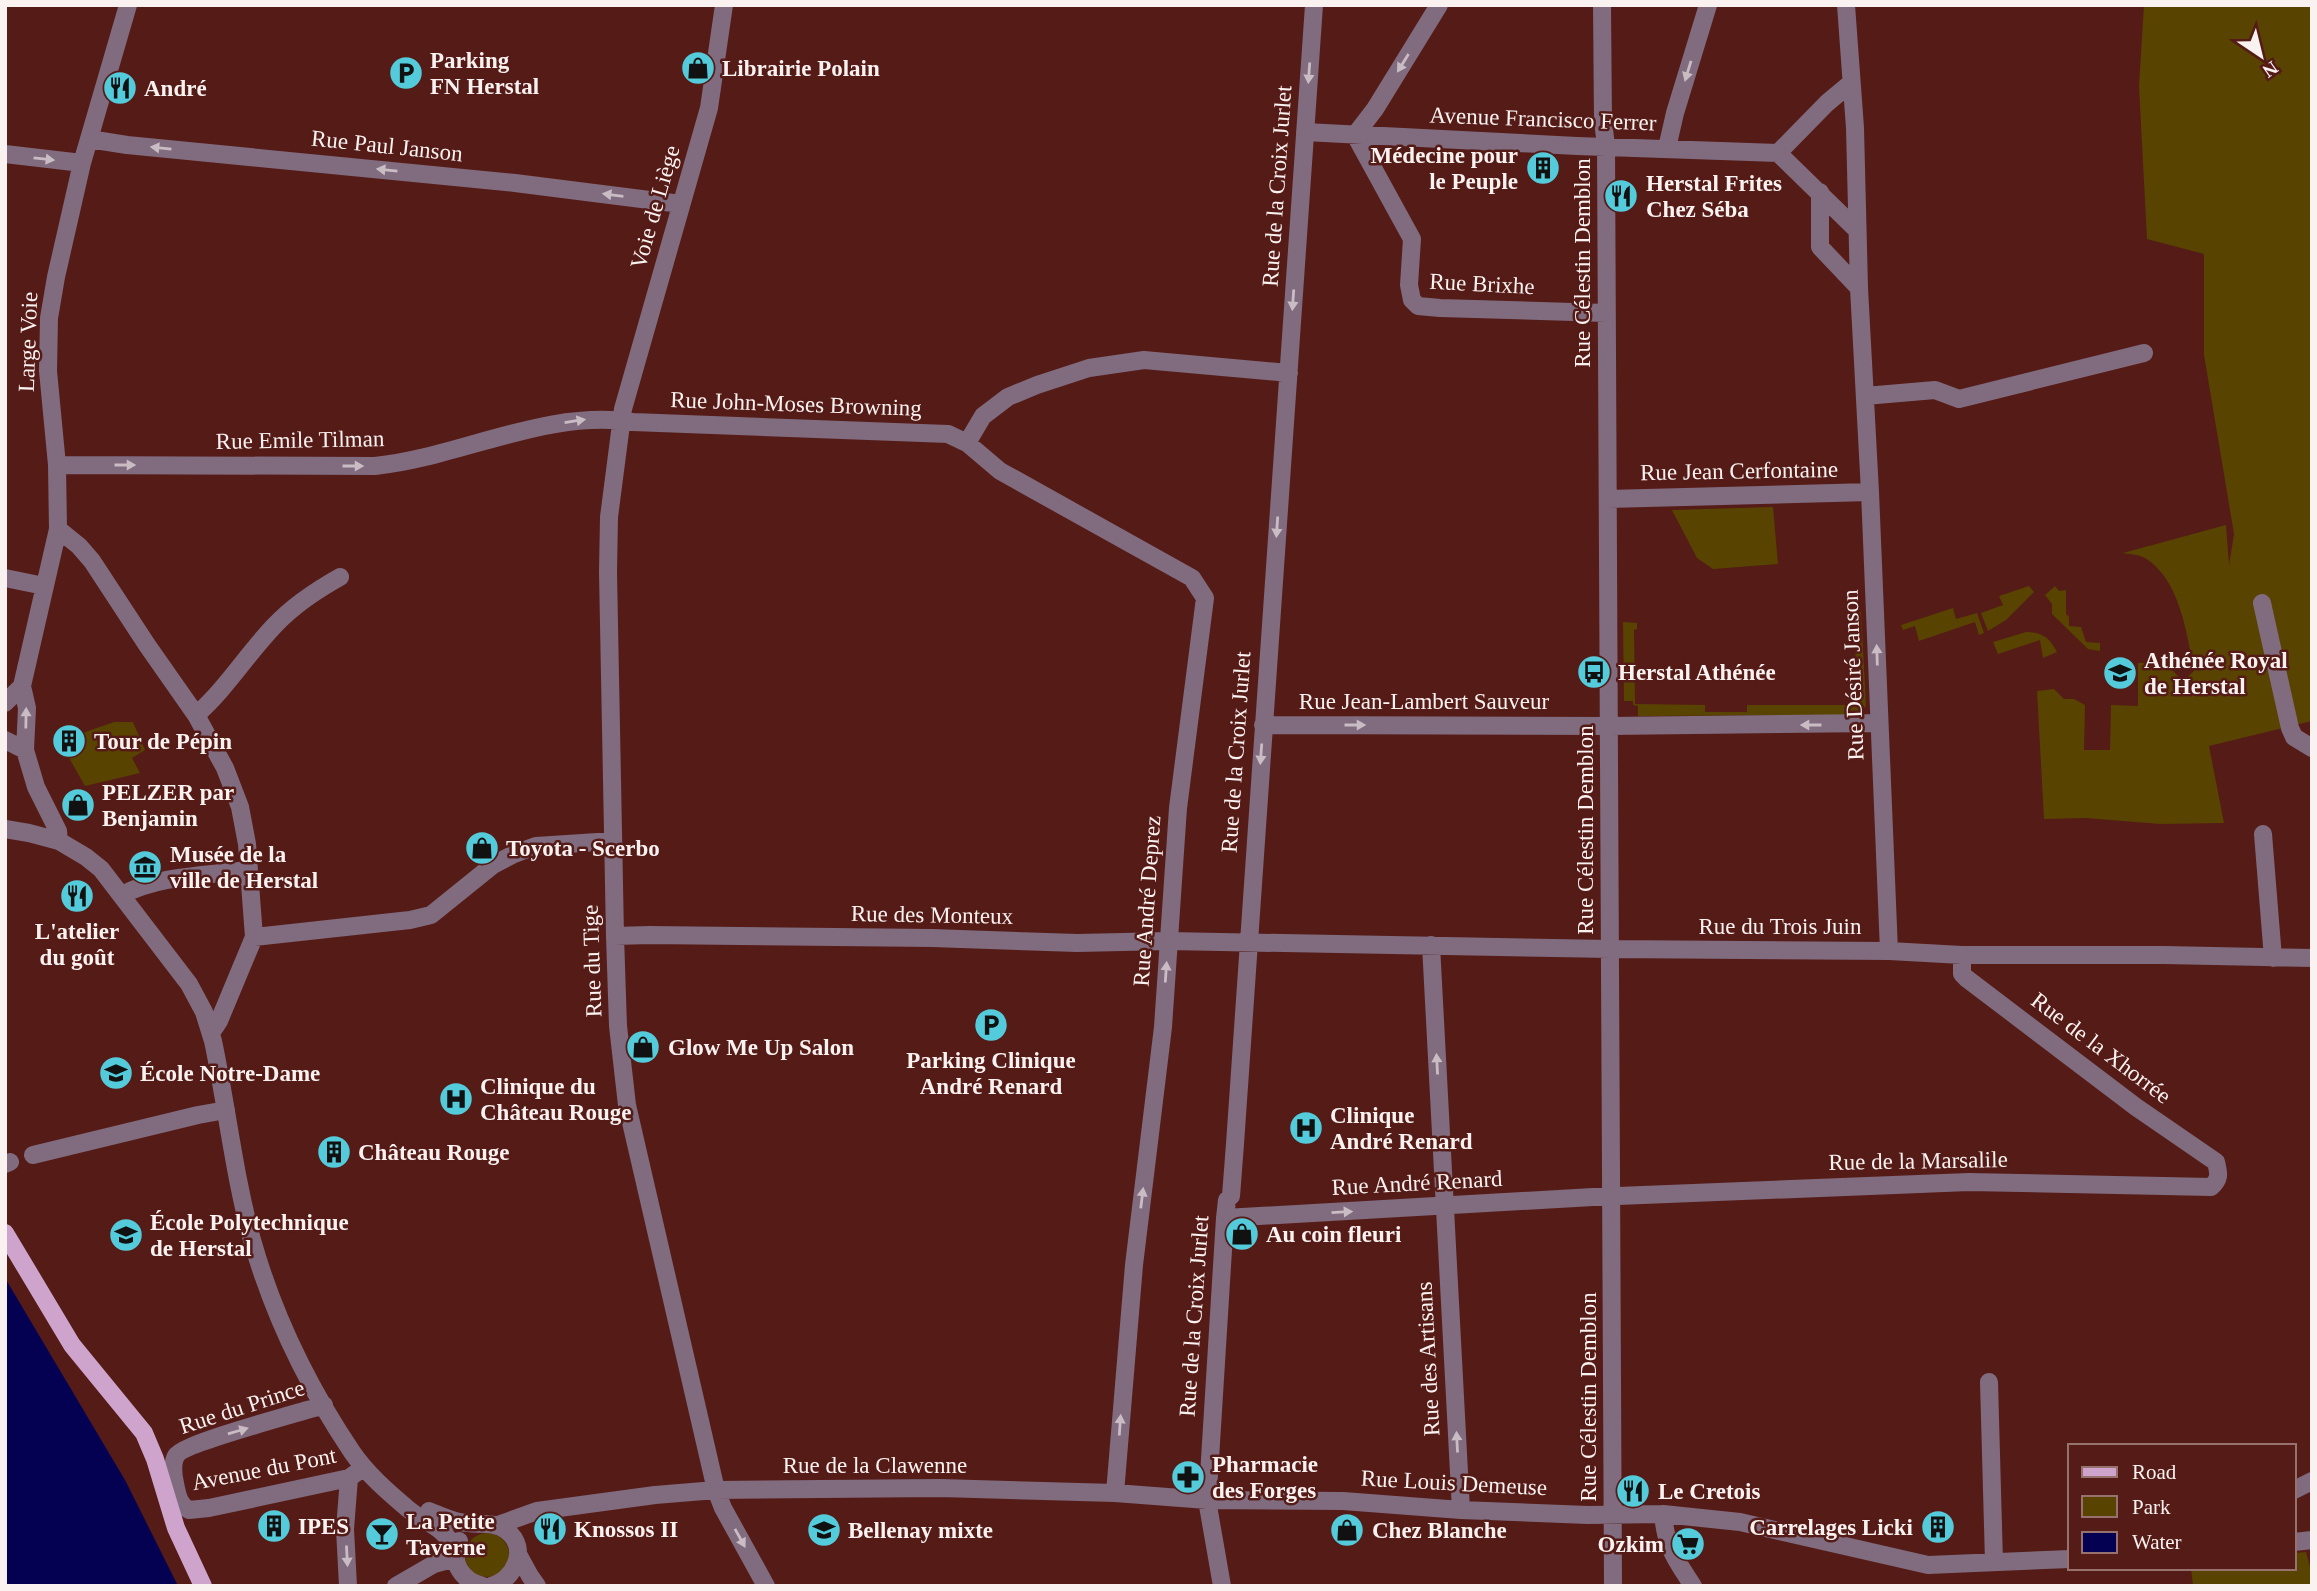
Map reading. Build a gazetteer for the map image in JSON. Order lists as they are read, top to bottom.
{
  "streets": {
    "street": [
      "Avenue Francisco Ferrer",
      "Rue Paul Janson",
      "Rue de la Croix Jurlet",
      "Voie de Liège",
      "Rue Célestin Demblon",
      "Rue Brixhe",
      "Large Voie",
      "Rue John-Moses Browning",
      "Rue Emile Tilman",
      "Rue Jean Cerfontaine",
      "Rue Désiré Janson",
      "Rue Jean-Lambert Sauveur",
      "Rue André Deprez",
      "Rue des Monteux",
      "Rue du Trois Juin",
      "Rue du Tige",
      "Rue de la Xhorrée",
      "Rue de la Marsalile",
      "Rue André Renard",
      "Rue des Artisans",
      "Rue du Prince",
      "Rue de la Clawenne",
      "Avenue du Pont",
      "Rue Louis Demeuse"
    ]
  },
  "crossings": [
    ["Avenue Francisco Ferrer", "Rue de la Croix Jurlet"],
    ["Avenue Francisco Ferrer", "Rue Célestin Demblon"],
    ["Avenue Francisco Ferrer", "Rue Brixhe"],
    ["Rue Paul Janson", "Voie de Liège"],
    ["Rue Paul Janson", "Large Voie"],
    ["Rue de la Croix Jurlet", "Rue Jean-Lambert Sauveur"],
    ["Rue de la Croix Jurlet", "Rue des Monteux"],
    ["Rue de la Croix Jurlet", "Rue du Trois Juin"],
    ["Rue de la Croix Jurlet", "Rue André Renard"],
    ["Rue de la Croix Jurlet", "Rue de la Clawenne"],
    ["Rue de la Croix Jurlet", "Rue Louis Demeuse"],
    ["Voie de Liège", "Rue John-Moses Browning"],
    ["Voie de Liège", "Rue Emile Tilman"],
    ["Voie de Liège", "Rue du Tige"],
    ["Rue Célestin Demblon", "Rue Brixhe"],
    ["Rue Célestin Demblon", "Rue Jean Cerfontaine"],
    ["Rue Célestin Demblon", "Rue Jean-Lambert Sauveur"],
    ["Rue Célestin Demblon", "Rue du Trois Juin"],
    ["Rue Célestin Demblon", "Rue de la Marsalile"],
    ["Rue Célestin Demblon", "Rue André Renard"],
    ["Rue Célestin Demblon", "Rue Louis Demeuse"],
    ["Large Voie", "Rue Emile Tilman"],
    ["Rue John-Moses Browning", "Rue Emile Tilman"],
    ["Rue John-Moses Browning", "Rue André Deprez"],
    ["Rue John-Moses Browning", "Rue du Tige"],
    ["Rue Emile Tilman", "Rue du Tige"],
    ["Rue Jean Cerfontaine", "Rue Désiré Janson"],
    ["Rue Désiré Janson", "Rue Jean-Lambert Sauveur"],
    ["Rue Désiré Janson", "Rue du Trois Juin"],
    ["Rue André Deprez", "Rue des Monteux"],
    ["Rue André Deprez", "Rue de la Clawenne"],
    ["Rue des Monteux", "Rue du Trois Juin"],
    ["Rue des Monteux", "Rue du Tige"],
    ["Rue du Trois Juin", "Rue de la Xhorrée"],
    ["Rue du Trois Juin", "Rue des Artisans"],
    ["Rue du Tige", "Rue de la Clawenne"],
    ["Rue de la Xhorrée", "Rue de la Marsalile"],
    ["Rue de la Marsalile", "Rue André Renard"],
    ["Rue André Renard", "Rue des Artisans"],
    ["Rue des Artisans", "Rue Louis Demeuse"],
    ["Rue du Prince", "Avenue du Pont"],
    ["Rue de la Clawenne", "Rue Louis Demeuse"]
  ],
  "one_way": [
    "Rue Paul Janson",
    "Rue de la Croix Jurlet",
    "Rue Emile Tilman",
    "Rue André Deprez",
    "Rue André Renard",
    "Rue des Artisans",
    "Rue du Prince"
  ],
  "places": {
    "shop": [
      "Librairie Polain",
      "PELZER par Benjamin",
      "Toyota - Scerbo",
      "Glow Me Up Salon",
      "Au coin fleuri",
      "Chez Blanche"
    ],
    "parking": ["Parking FN Herstal", "Parking Clinique André Renard"],
    "restaurant": [
      "André",
      "Herstal Frites Chez Séba",
      "L'atelier du goût",
      "Le Cretois",
      "Knossos II"
    ],
    "building": [
      "Médecine pour le Peuple",
      "Tour de Pépin",
      "Château Rouge",
      "IPES",
      "Carrelages Licki"
    ],
    "bus stop": ["Herstal Athénée"],
    "school or university": [
      "Athénée Royal de Herstal",
      "École Notre-Dame",
      "École Polytechnique de Herstal",
      "Bellenay mixte"
    ],
    "museum": ["Musée de la ville de Herstal"],
    "hospital": ["Clinique du Château Rouge", "Clinique André Renard"],
    "pharmacy": ["Pharmacie des Forges"],
    "bar": ["La Petite Taverne"],
    "supermarket": ["Ozkim"]
  },
  "legend": ["Road", "Park", "Water"],
  "north": "bottom right"
}
